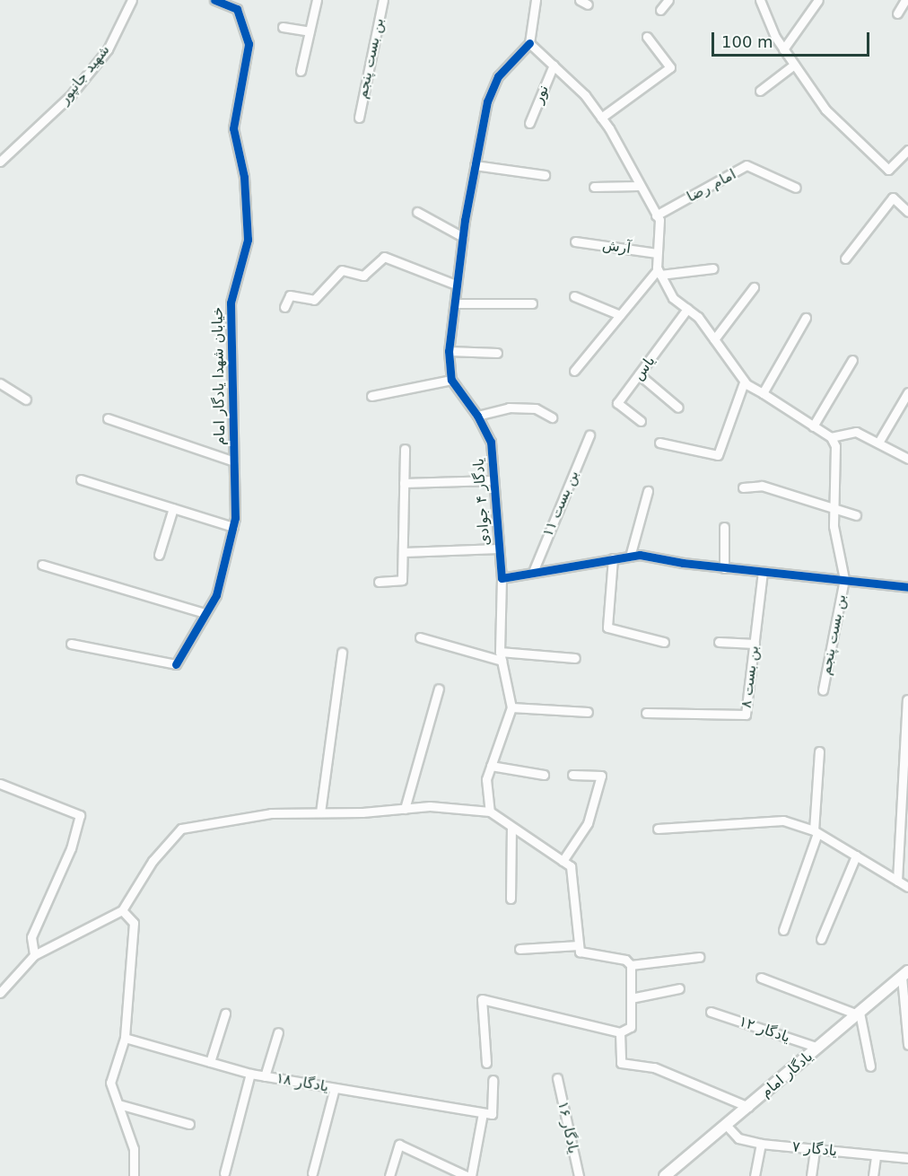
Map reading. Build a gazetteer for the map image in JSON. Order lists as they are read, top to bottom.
{
  "streets": {
    "main road": ["یادگار امام"],
    "street": [
      "بن بست پنجم",
      "شهید جانپور",
      "نور",
      "امام رضا",
      "آرش",
      "یاس",
      "خیابان شهدا یادگار امام",
      "یادگار ۴ جوادی",
      "بن بست ۱۱",
      "بن بست ۸",
      "یادگار ۱۲",
      "یادگار ۱۸",
      "یادگار ۱۶",
      "یادگار ۷"
    ]
  },
  "crossings": [
    ["یادگار ۱۲", "یادگار امام"],
    ["یادگار امام", "یادگار ۷"]
  ],
  "scale_bar": "100 m"
}
